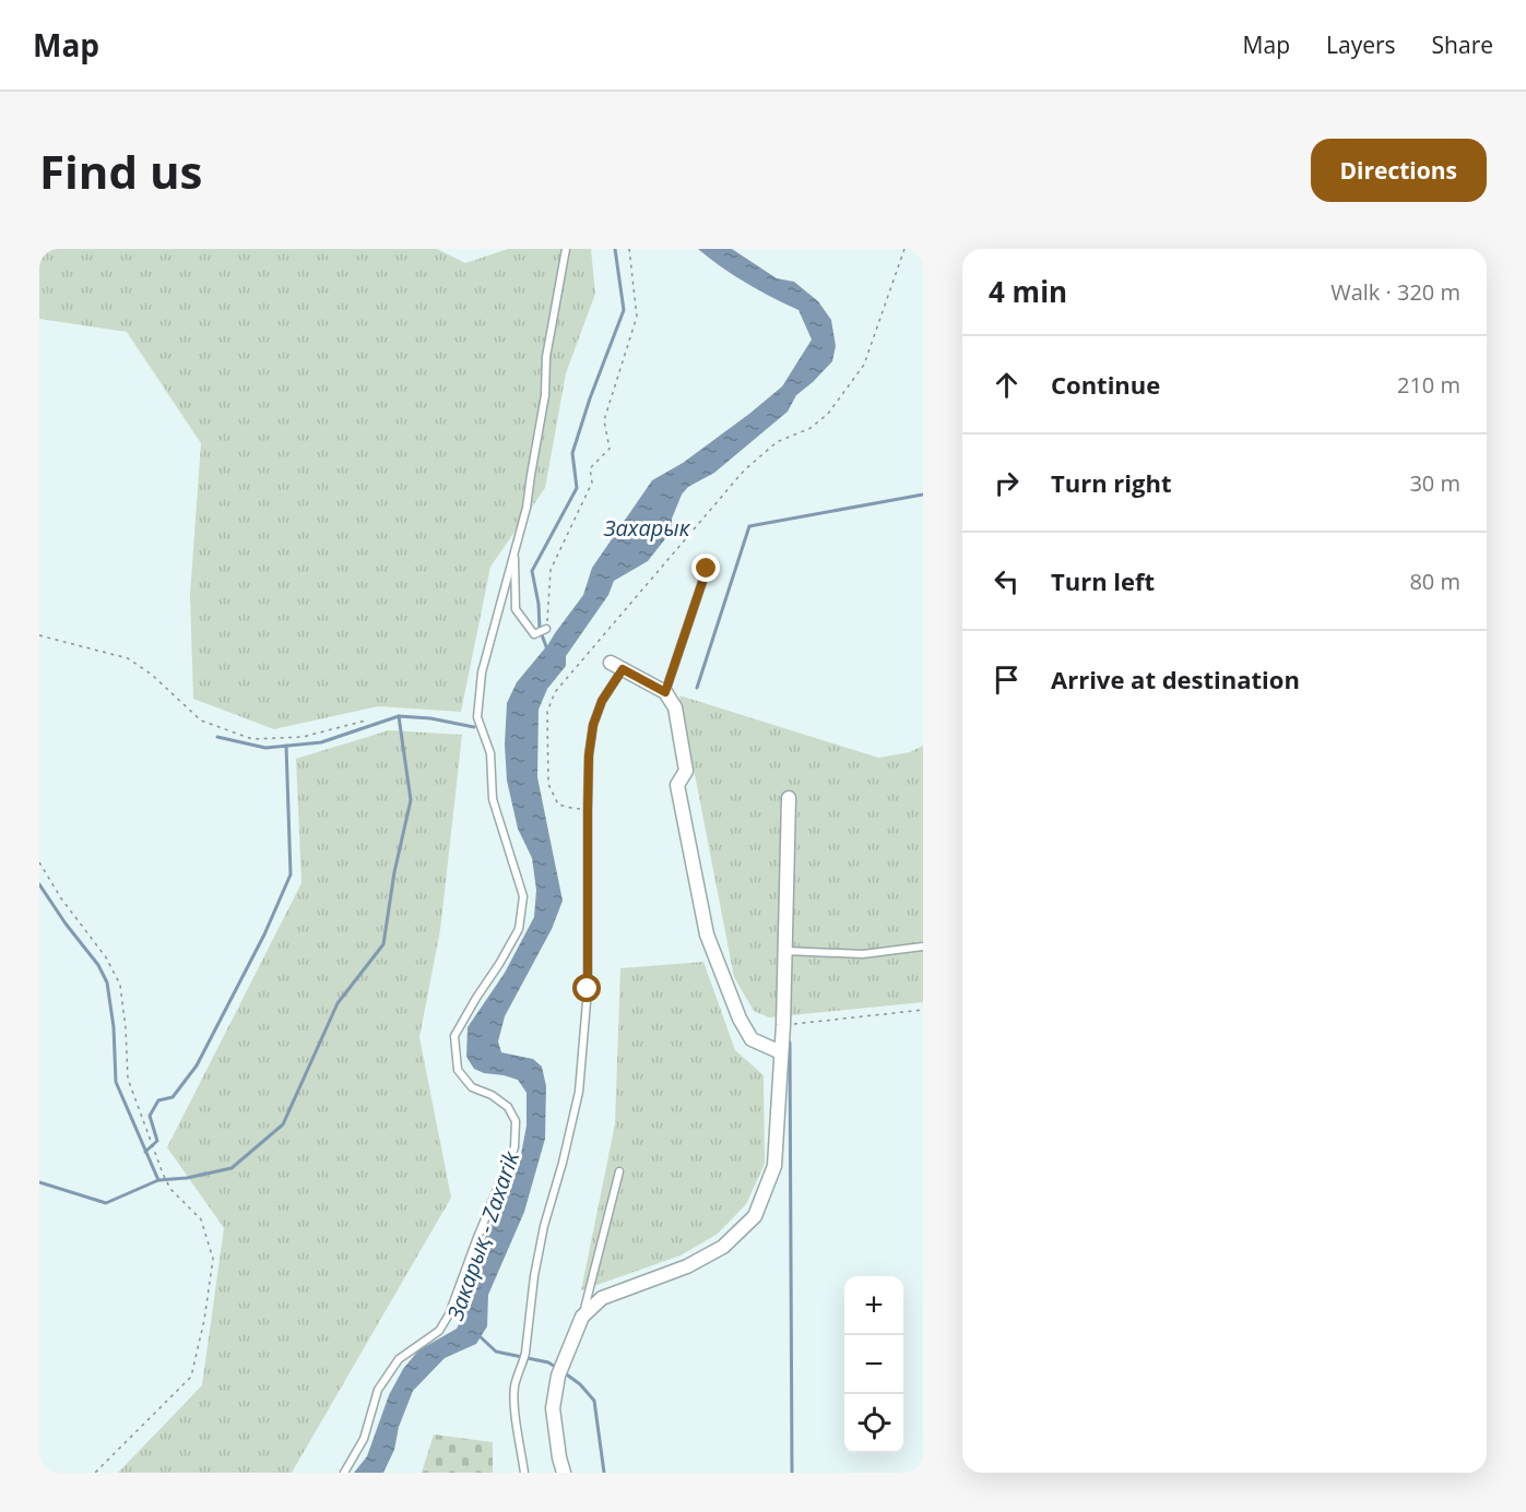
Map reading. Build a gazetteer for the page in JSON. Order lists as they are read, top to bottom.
{
  "water": ["Захарык", "Закарық - Zaxarik"],
  "page": {
    "header": "Map",
    "nav": ["Map", "Layers", "Share"],
    "buttons": "Directions",
    "title": "Find us",
    "heading": ["4 min", "Walk · 320 m"],
    "list": [
      ["Continue", "210 m"],
      ["Turn right", "30 m"],
      ["Turn left", "80 m"],
      "Arrive at destination"
    ],
    "map_buttons": ["+", "−"]
  }
}
